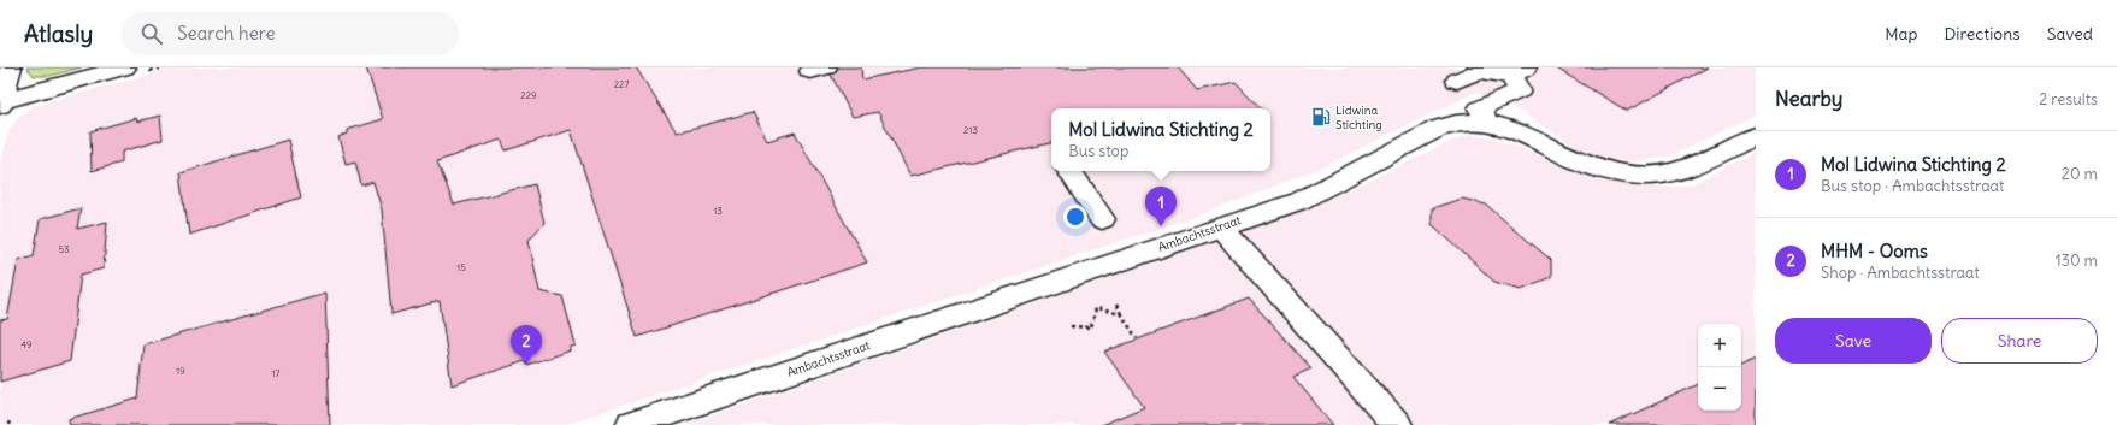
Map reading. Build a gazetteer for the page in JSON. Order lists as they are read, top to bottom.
{
  "streets": {
    "street": ["Ambachtsstraat"]
  },
  "places": {
    "fuel station": ["Lidwina Stichting"]
  },
  "house_numbers": [
    "227",
    "229",
    "213",
    "13",
    "53",
    "15",
    "49",
    "19",
    "17"
  ],
  "page": {
    "header": "Atlasly",
    "search": "Search here",
    "nav": ["Map", "Directions", "Saved"],
    "heading": ["Nearby", "2 results"],
    "popup": ["Mol Lidwina Stichting 2", "Bus stop"],
    "list": [
      {
        "mark": "1",
        "name": "Mol Lidwina Stichting 2",
        "note": "Bus stop · Ambachtsstraat",
        "value": "20 m"
      },
      {
        "mark": "2",
        "name": "MHM - Ooms",
        "note": "Shop · Ambachtsstraat",
        "value": "130 m"
      }
    ],
    "pins": ["1", "2"],
    "buttons": ["Save", "Share"],
    "map_buttons": ["+", "−"]
  }
}
